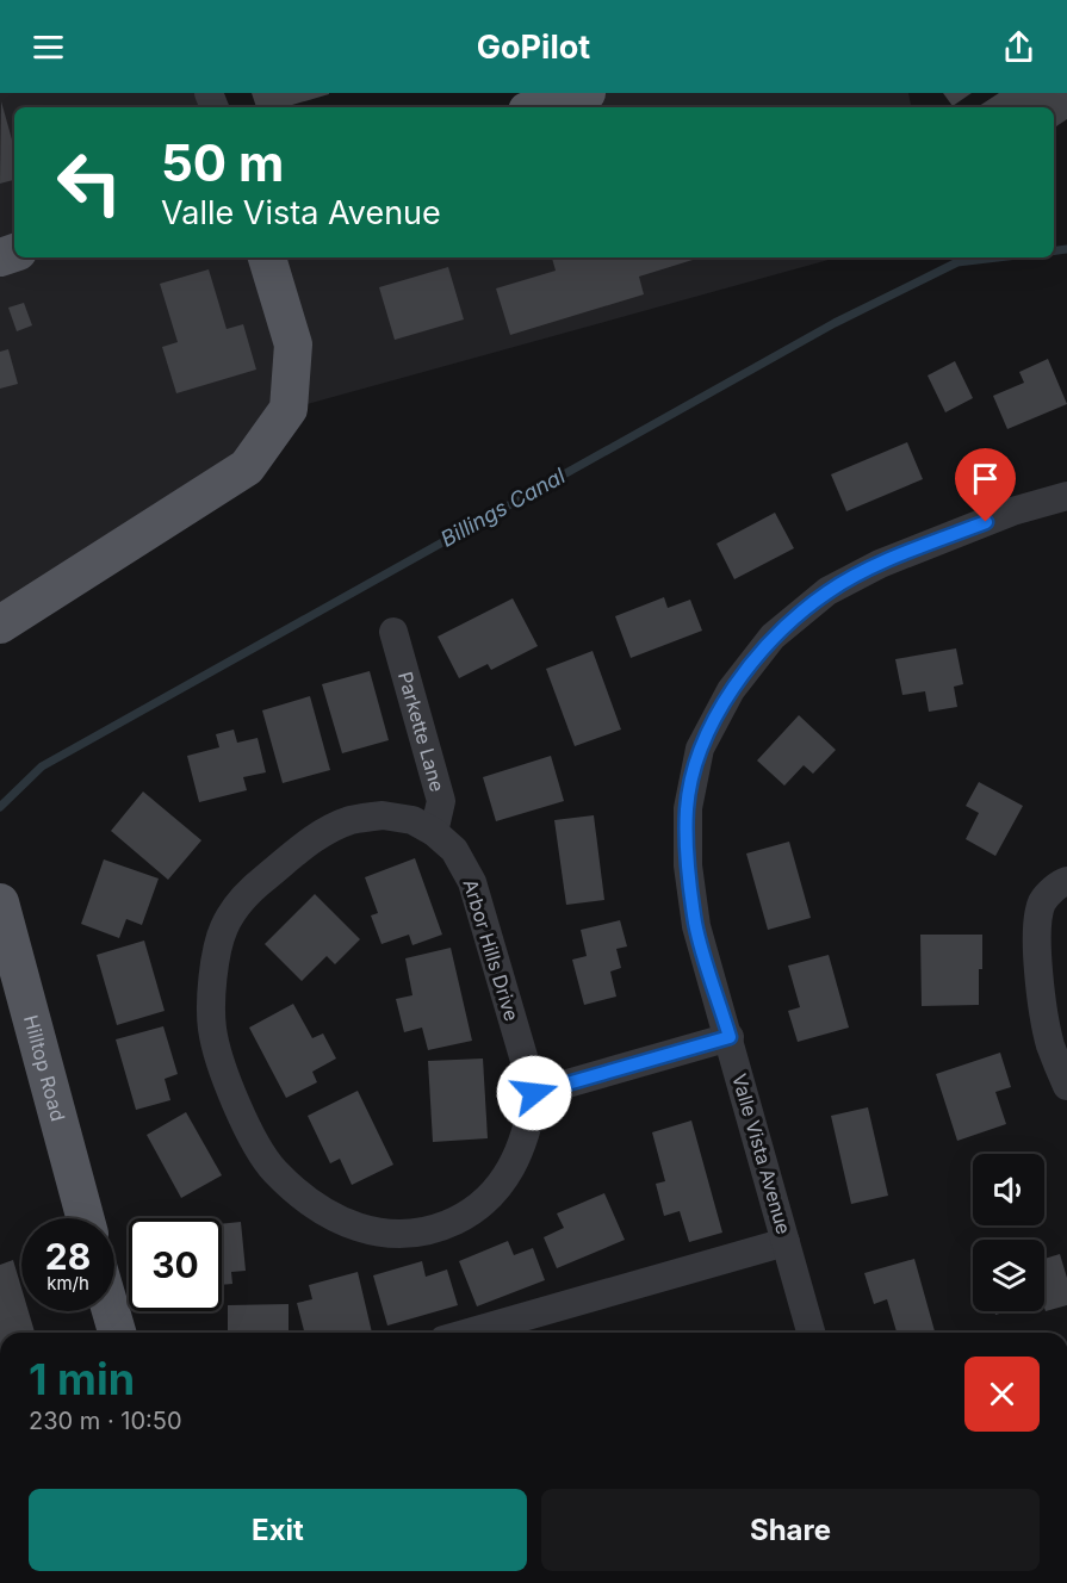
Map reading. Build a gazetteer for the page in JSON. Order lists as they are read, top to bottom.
{
  "streets": {
    "main road": ["Hilltop Road"],
    "street": ["Parkette Lane", "Arbor Hills Drive", "Valle Vista Avenue"]
  },
  "crossings": [
    ["Parkette Lane", "Arbor Hills Drive"]
  ],
  "water": ["Billings Canal"],
  "page": {
    "header": "GoPilot",
    "turn": ["50 m", "Valle Vista Avenue"],
    "speed": "28 km/h",
    "limit": "30",
    "heading": ["1 min", "230 m · 10:50"],
    "buttons": ["Exit", "Share"]
  }
}
